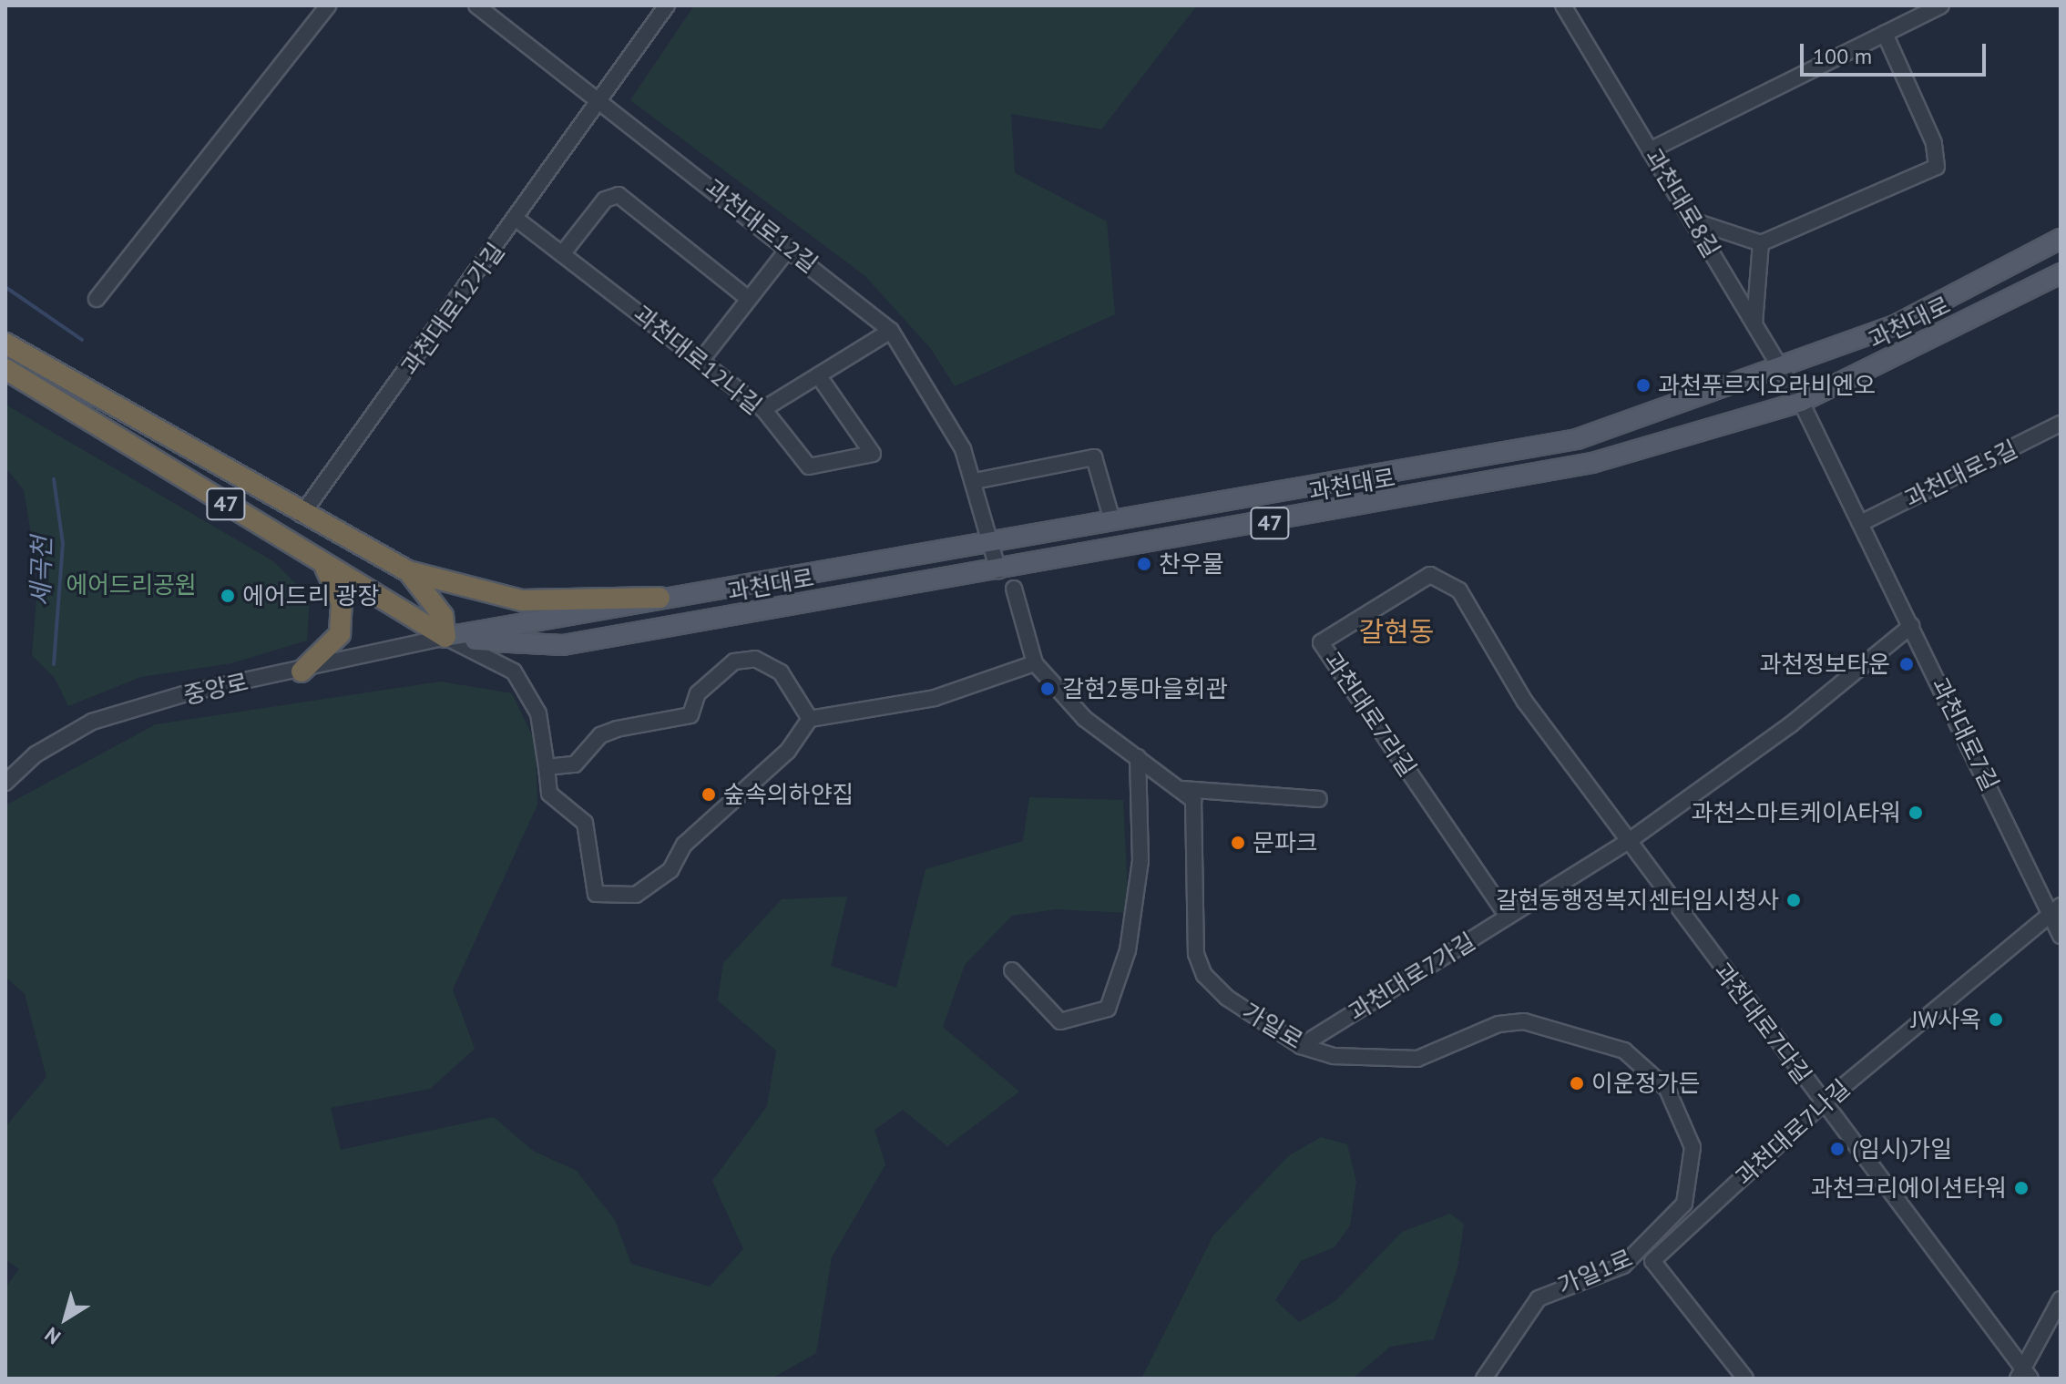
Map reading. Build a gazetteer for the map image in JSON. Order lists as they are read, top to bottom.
{
  "streets": {
    "highway": ["47"],
    "main road": ["과천대로"],
    "street": [
      "과천대로8길",
      "과천대로12길",
      "과천대로12가길",
      "과천대로12나길",
      "과천대로5길",
      "중앙로",
      "과천대로7라길",
      "과천대로7길",
      "과천대로7가길",
      "과천대로7다길",
      "가일로",
      "과천대로7나길",
      "가일1로"
    ]
  },
  "crossings": [
    ["과천대로8길", "과천대로"],
    ["과천대로8길", "과천대로7길"],
    ["과천대로12길", "과천대로12가길"],
    ["과천대로12길", "과천대로"],
    ["과천대로12가길", "과천대로12나길"],
    ["과천대로", "47"],
    ["과천대로", "중앙로"],
    ["과천대로", "과천대로7길"],
    ["과천대로5길", "과천대로7길"],
    ["47", "중앙로"],
    ["과천대로7라길", "과천대로7가길"],
    ["과천대로7라길", "과천대로7다길"],
    ["과천대로7길", "과천대로7가길"],
    ["과천대로7길", "과천대로7나길"],
    ["과천대로7가길", "과천대로7다길"],
    ["과천대로7가길", "가일로"],
    ["과천대로7다길", "과천대로7나길"],
    ["가일로", "가일1로"]
  ],
  "districts": ["갈현동"],
  "water": ["세곡천"],
  "parks": ["에어드리공원"],
  "places": [
    "과천푸르지오라비엔오",
    "찬우물",
    "에어드리 광장",
    "과천정보타운",
    "갈현2통마을회관",
    "숲속의하얀집",
    "과천스마트케이A타워",
    "문파크",
    "갈현동행정복지센터임시청사",
    "JW사옥",
    "이운정가든",
    "(임시)가일",
    "과천크리에이션타워"
  ],
  "scale_bar": "100 m",
  "north": "bottom left"
}
